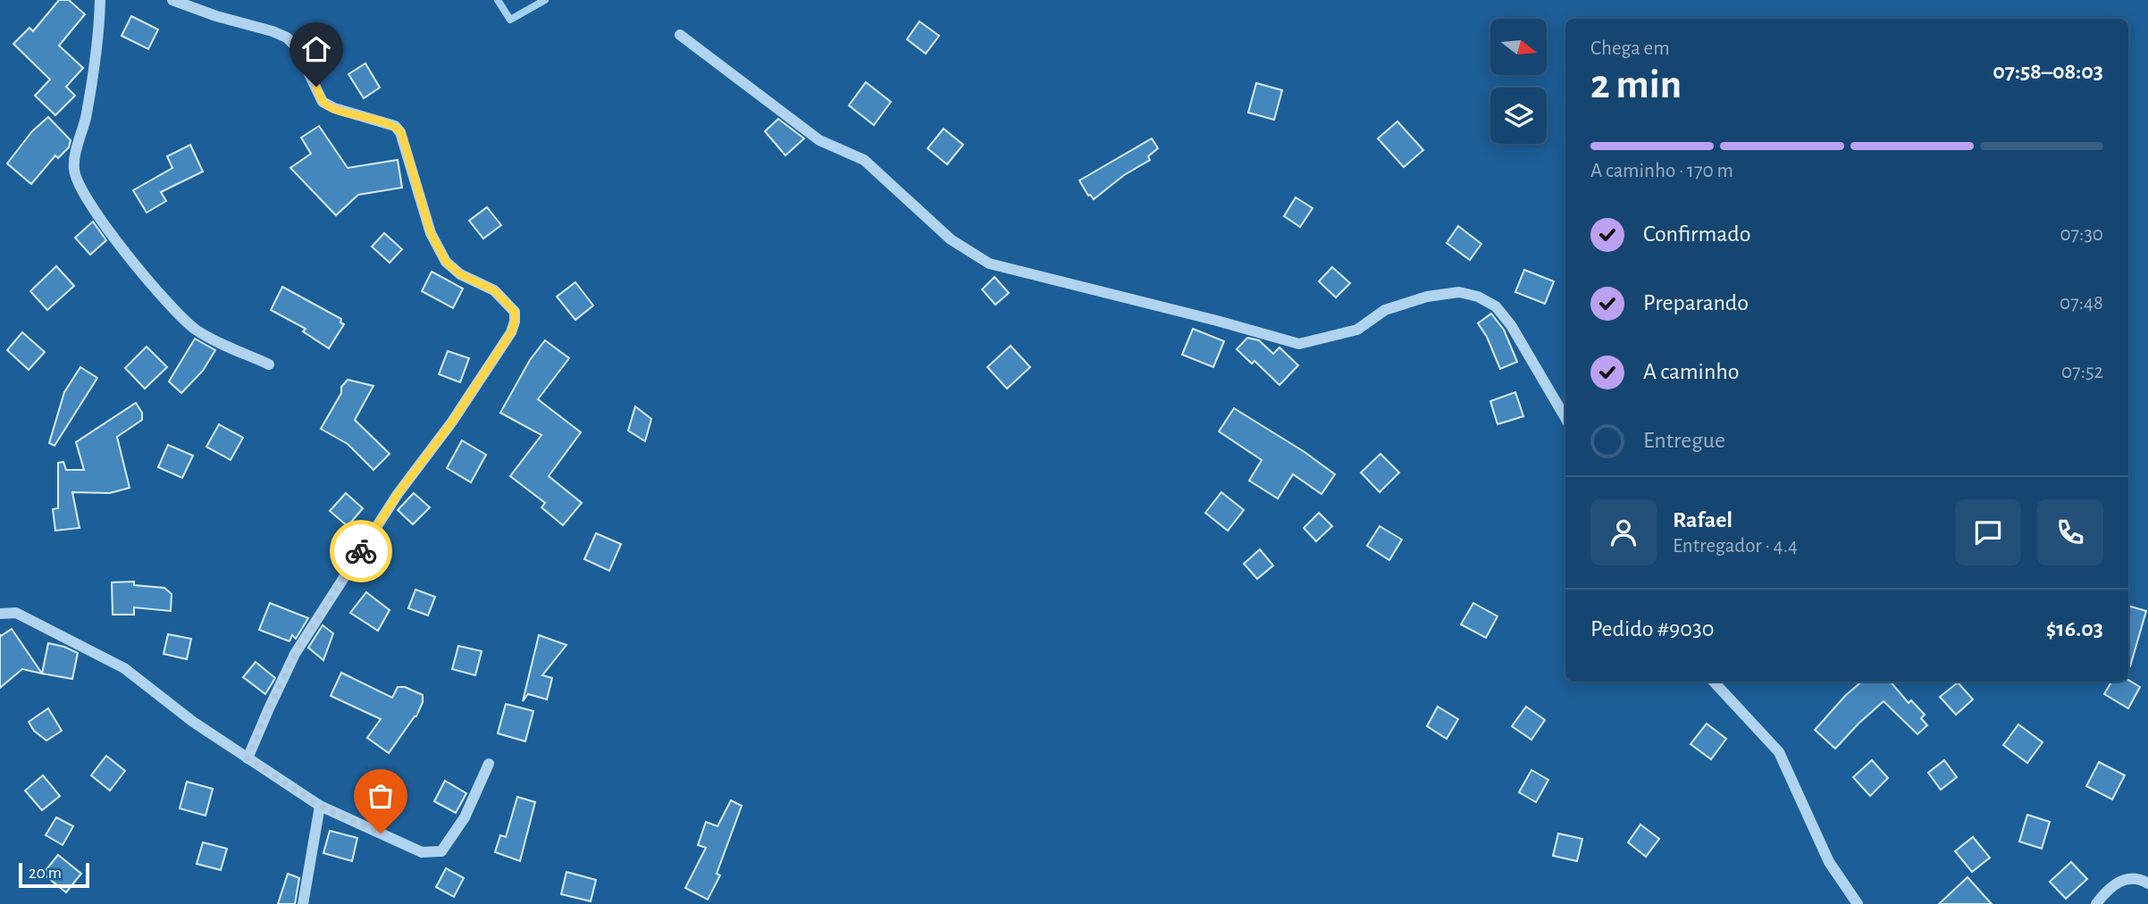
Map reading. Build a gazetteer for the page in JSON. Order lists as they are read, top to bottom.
{
  "scale_bar": "20 m",
  "north": "right",
  "page": {
    "heading": ["2 min", "Chega em", "07:58–08:03"],
    "panel": [
      "Rafael",
      "Entregador · 4.4",
      "Pedido #9030",
      "$16.03"
    ],
    "bar": "A caminho · 170 m",
    "list": [
      ["Confirmado", "07:30"],
      ["Preparando", "07:48"],
      ["A caminho", "07:52"],
      "Entregue"
    ],
    "scale": "20 m"
  }
}
